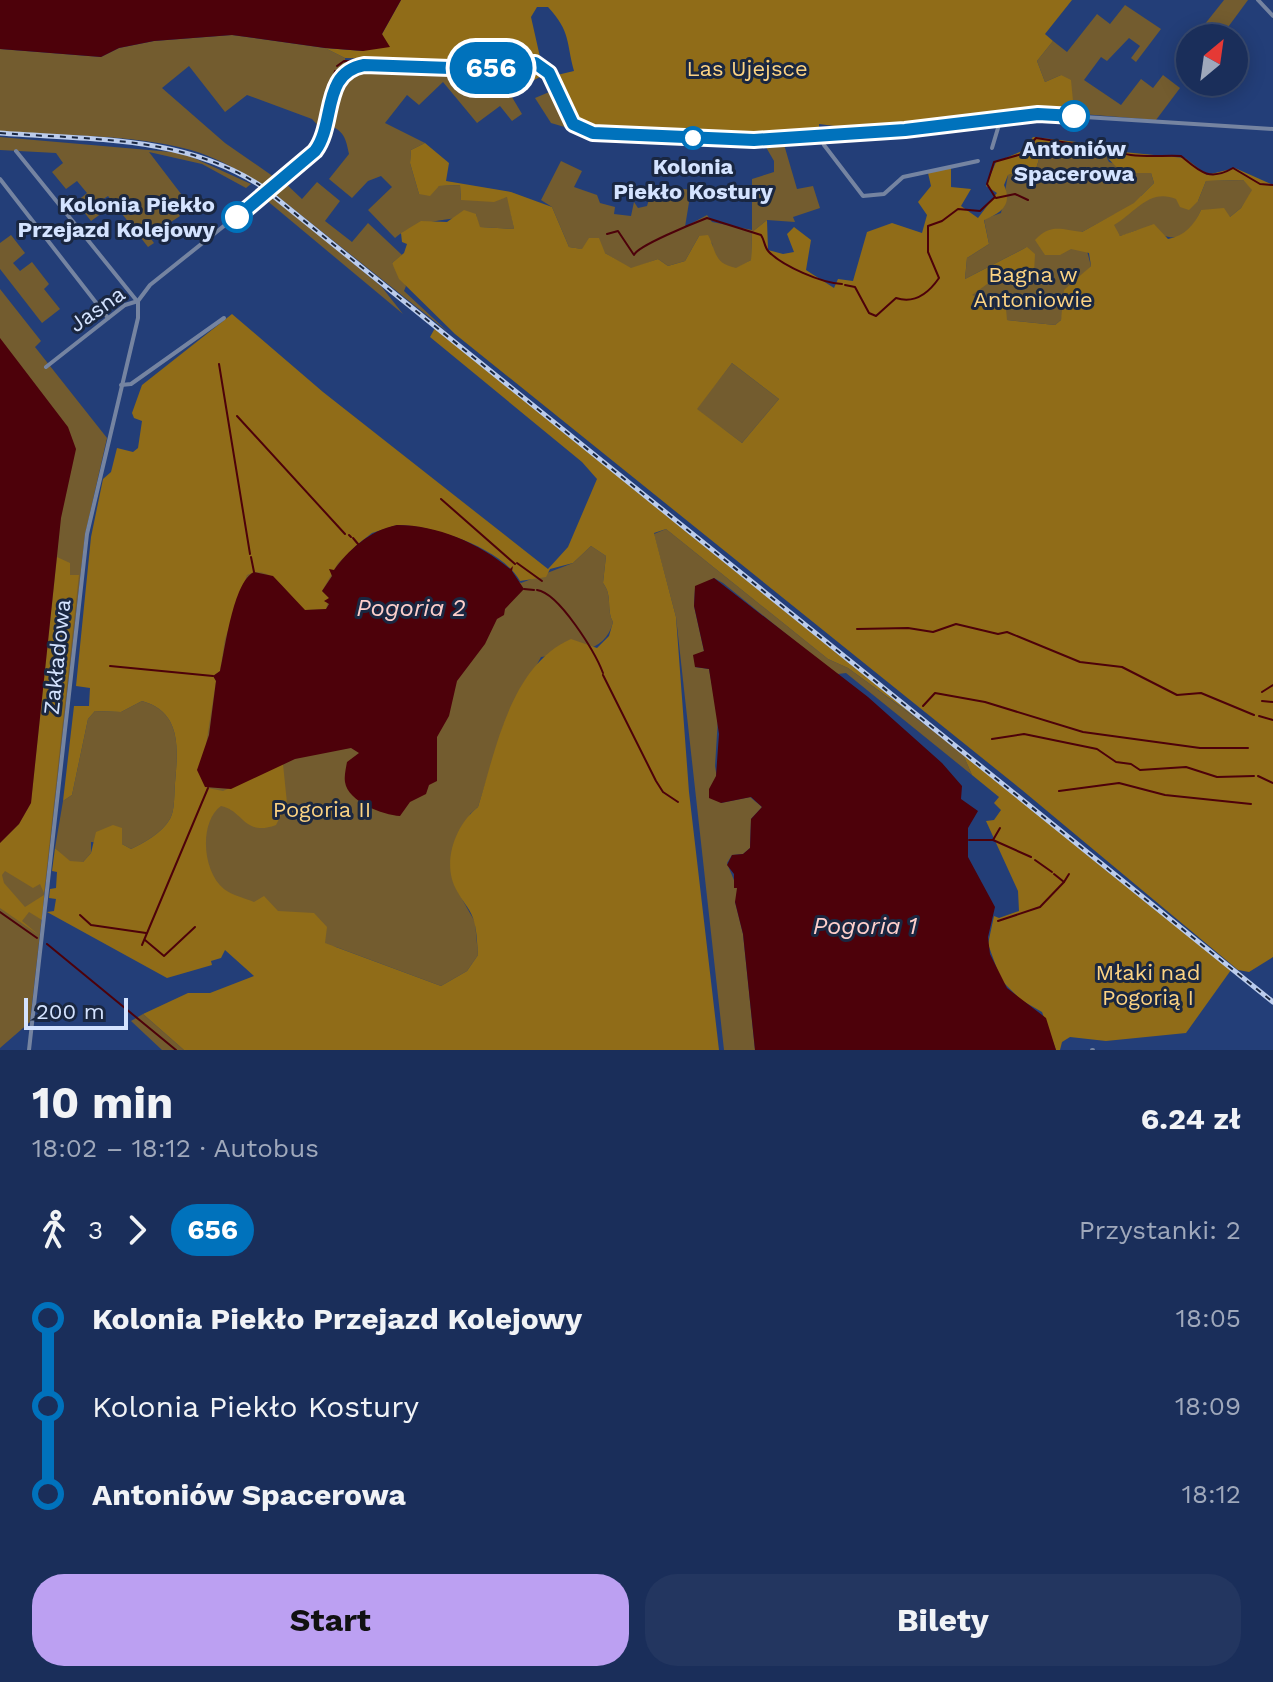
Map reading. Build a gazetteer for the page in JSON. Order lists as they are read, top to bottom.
{
  "streets": {
    "street": ["Jasna", "Zakładowa"]
  },
  "crossings": [
    ["Jasna", "Zakładowa"]
  ],
  "water": ["Pogoria 2", "Pogoria 1"],
  "parks": [
    "Las Ujejsce",
    "Bagna w Antoniowie",
    "Pogoria II",
    "Młaki nad Pogorią I"
  ],
  "places": ["Antoniów Spacerowa", "Kolonia Piekło Kostury", "Kolonia Piekło Przejazd Kolejowy"],
  "lines": ["bus line 656"],
  "scale_bar": "200 m",
  "north": "top right",
  "page": {
    "on_map": "656",
    "scale": "200 m",
    "heading": ["10 min", "18:02 – 18:12 · Autobus", "6.24 zł"],
    "legs": ["3", "656", "Przystanki: 2"],
    "list": [
      {
        "name": "Kolonia Piekło Przejazd Kolejowy",
        "value": "18:05"
      },
      {
        "name": "Kolonia Piekło Kostury",
        "value": "18:09"
      },
      {
        "name": "Antoniów Spacerowa",
        "value": "18:12"
      }
    ],
    "buttons": ["Start", "Bilety"]
  }
}
